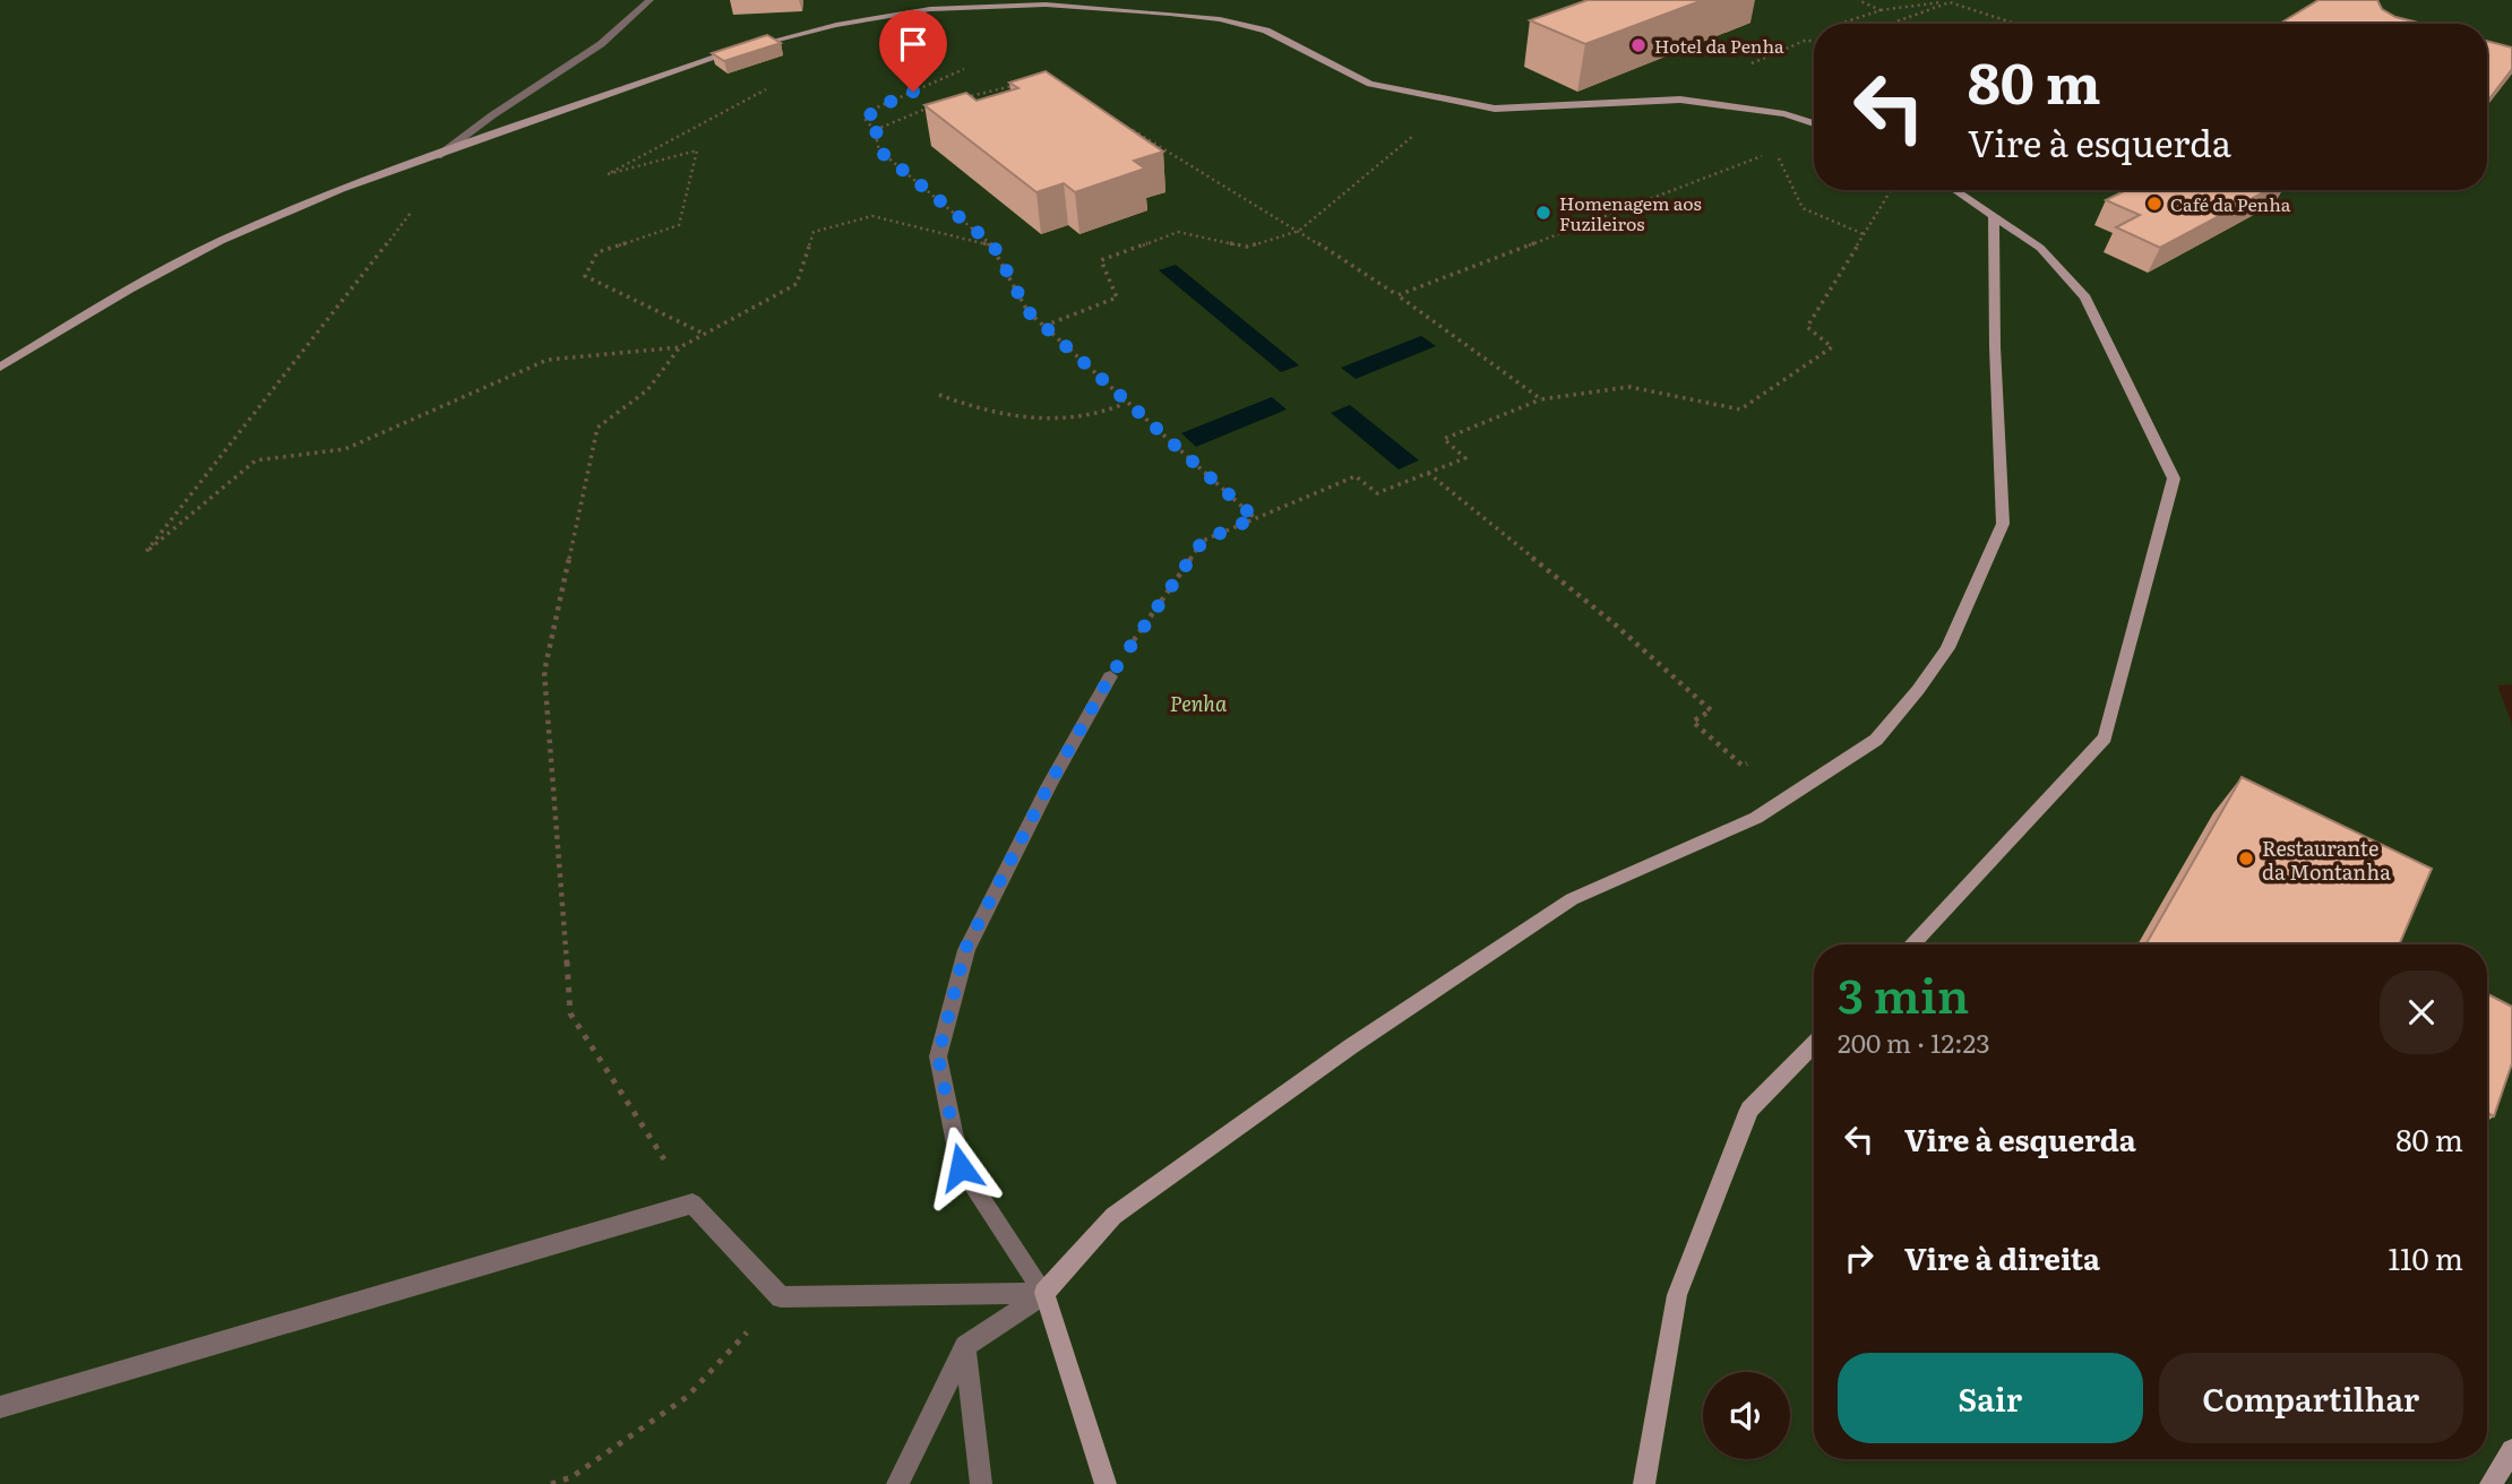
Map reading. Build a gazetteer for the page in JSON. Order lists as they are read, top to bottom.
{
  "parks": ["Penha"],
  "places": [
    "Hotel da Penha",
    "Café da Penha",
    "Homenagem aos Fuzileiros",
    "Restaurante da Montanha"
  ],
  "page": {
    "turn": ["80 m", "Vire à esquerda"],
    "heading": ["3 min", "200 m · 12:23"],
    "list": [
      {
        "name": "Vire à esquerda",
        "value": "80 m"
      },
      {
        "name": "Vire à direita",
        "value": "110 m"
      }
    ],
    "buttons": ["Sair", "Compartilhar"]
  }
}
